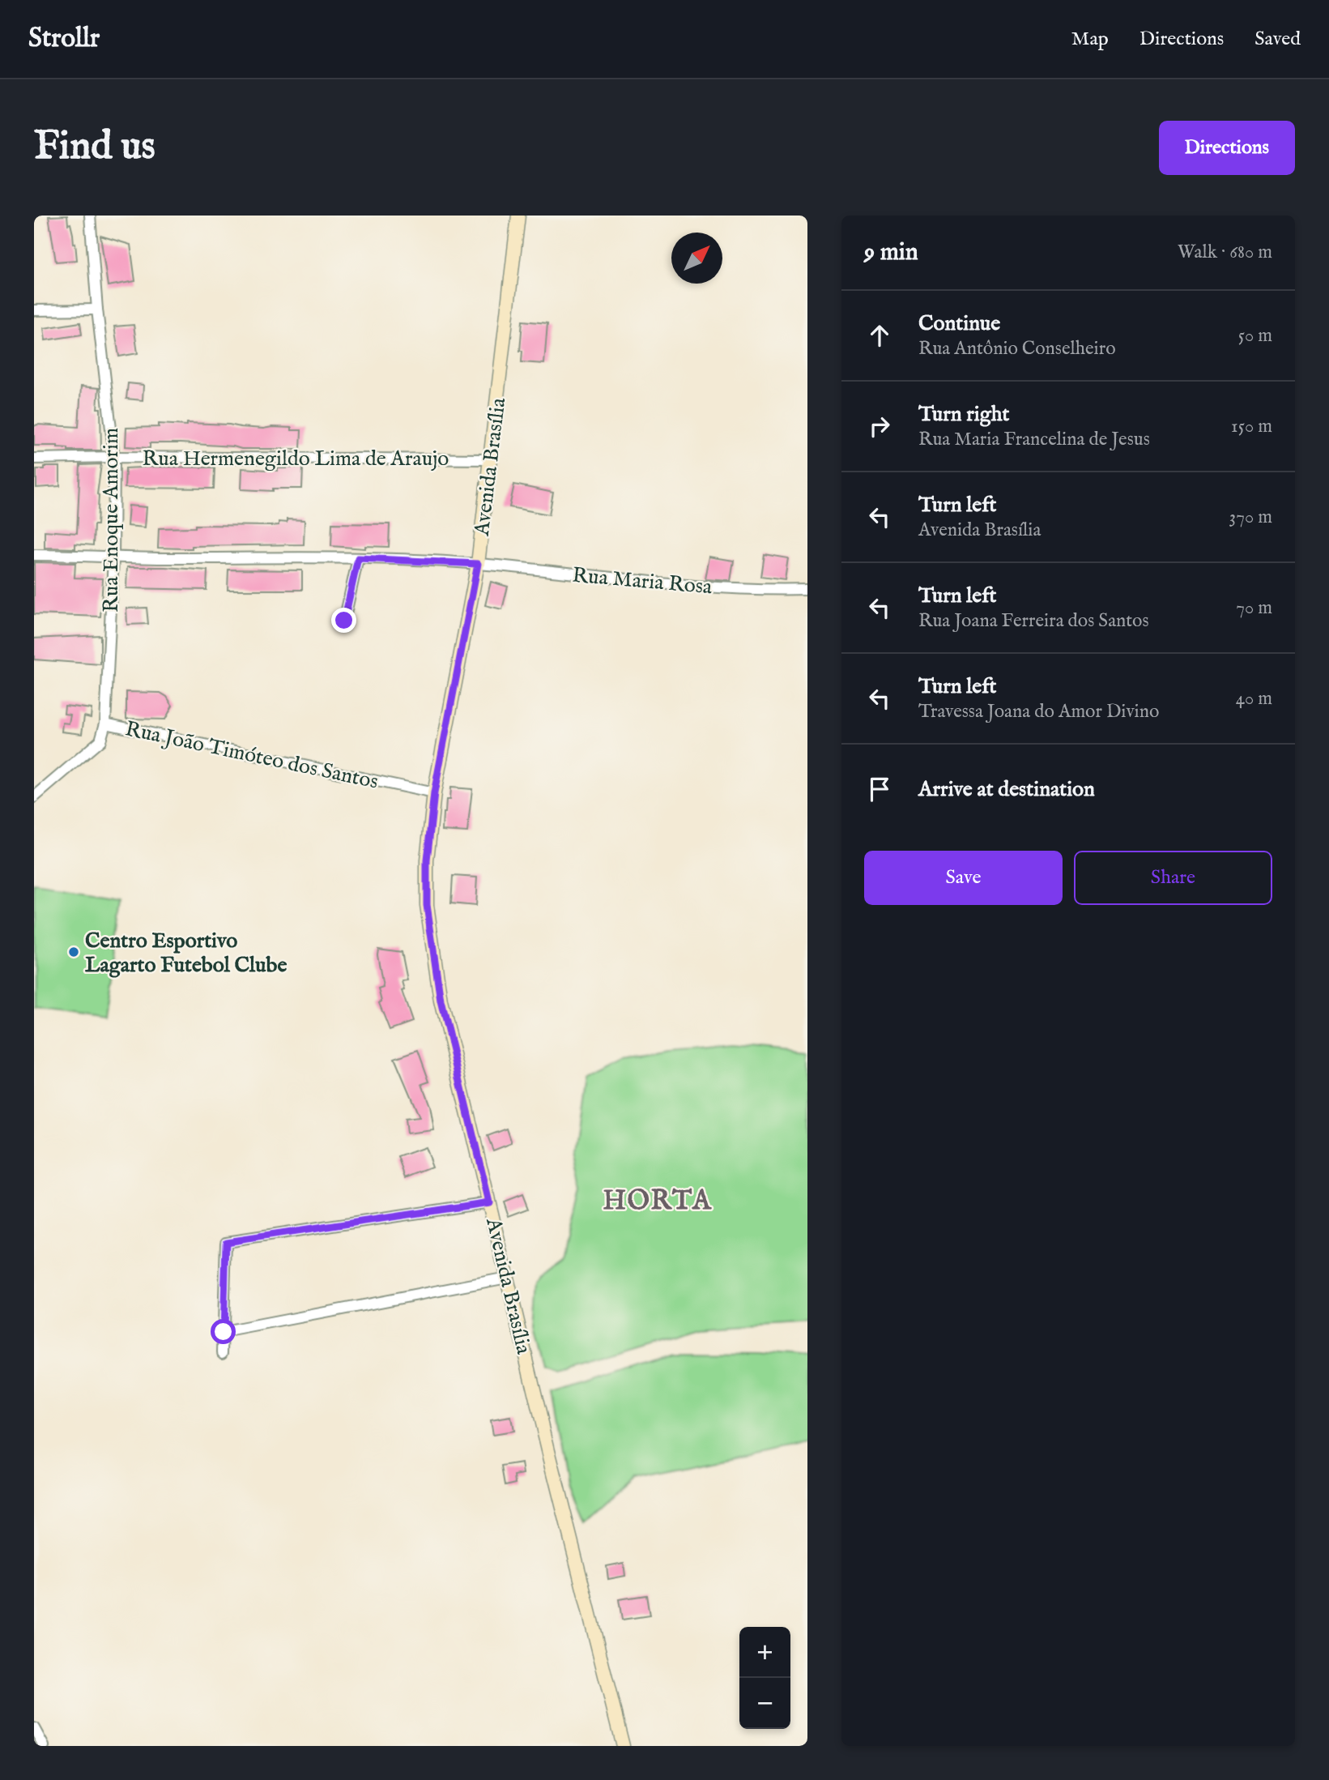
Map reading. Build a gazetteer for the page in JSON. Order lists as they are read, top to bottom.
{
  "streets": {
    "main road": ["Avenida Brasília"],
    "street": [
      "Rua Hermenegildo Lima de Araujo",
      "Rua Enoque Amorim",
      "Rua Maria Rosa",
      "Rua João Timóteo dos Santos"
    ]
  },
  "crossings": [
    ["Rua Hermenegildo Lima de Araujo", "Avenida Brasília"],
    ["Rua Hermenegildo Lima de Araujo", "Rua Enoque Amorim"],
    ["Avenida Brasília", "Rua Maria Rosa"],
    ["Avenida Brasília", "Rua João Timóteo dos Santos"],
    ["Rua Enoque Amorim", "Rua Maria Rosa"],
    ["Rua Enoque Amorim", "Rua João Timóteo dos Santos"]
  ],
  "districts": ["HORTA"],
  "places": ["Centro Esportivo Lagarto Futebol Clube"],
  "north": "top right",
  "page": {
    "header": "Strollr",
    "nav": ["Map", "Directions", "Saved"],
    "buttons": [
      "Directions",
      ["Save", "Share"]
    ],
    "title": "Find us",
    "heading": ["9 min", "Walk · 680 m"],
    "list": [
      ["Continue", "Rua Antônio Conselheiro", "50 m"],
      ["Turn right", "Rua Maria Francelina de Jesus", "150 m"],
      ["Turn left", "Avenida Brasília", "370 m"],
      ["Turn left", "Rua Joana Ferreira dos Santos", "70 m"],
      ["Turn left", "Travessa Joana do Amor Divino", "40 m"],
      "Arrive at destination"
    ],
    "map_buttons": ["+", "−"]
  }
}
